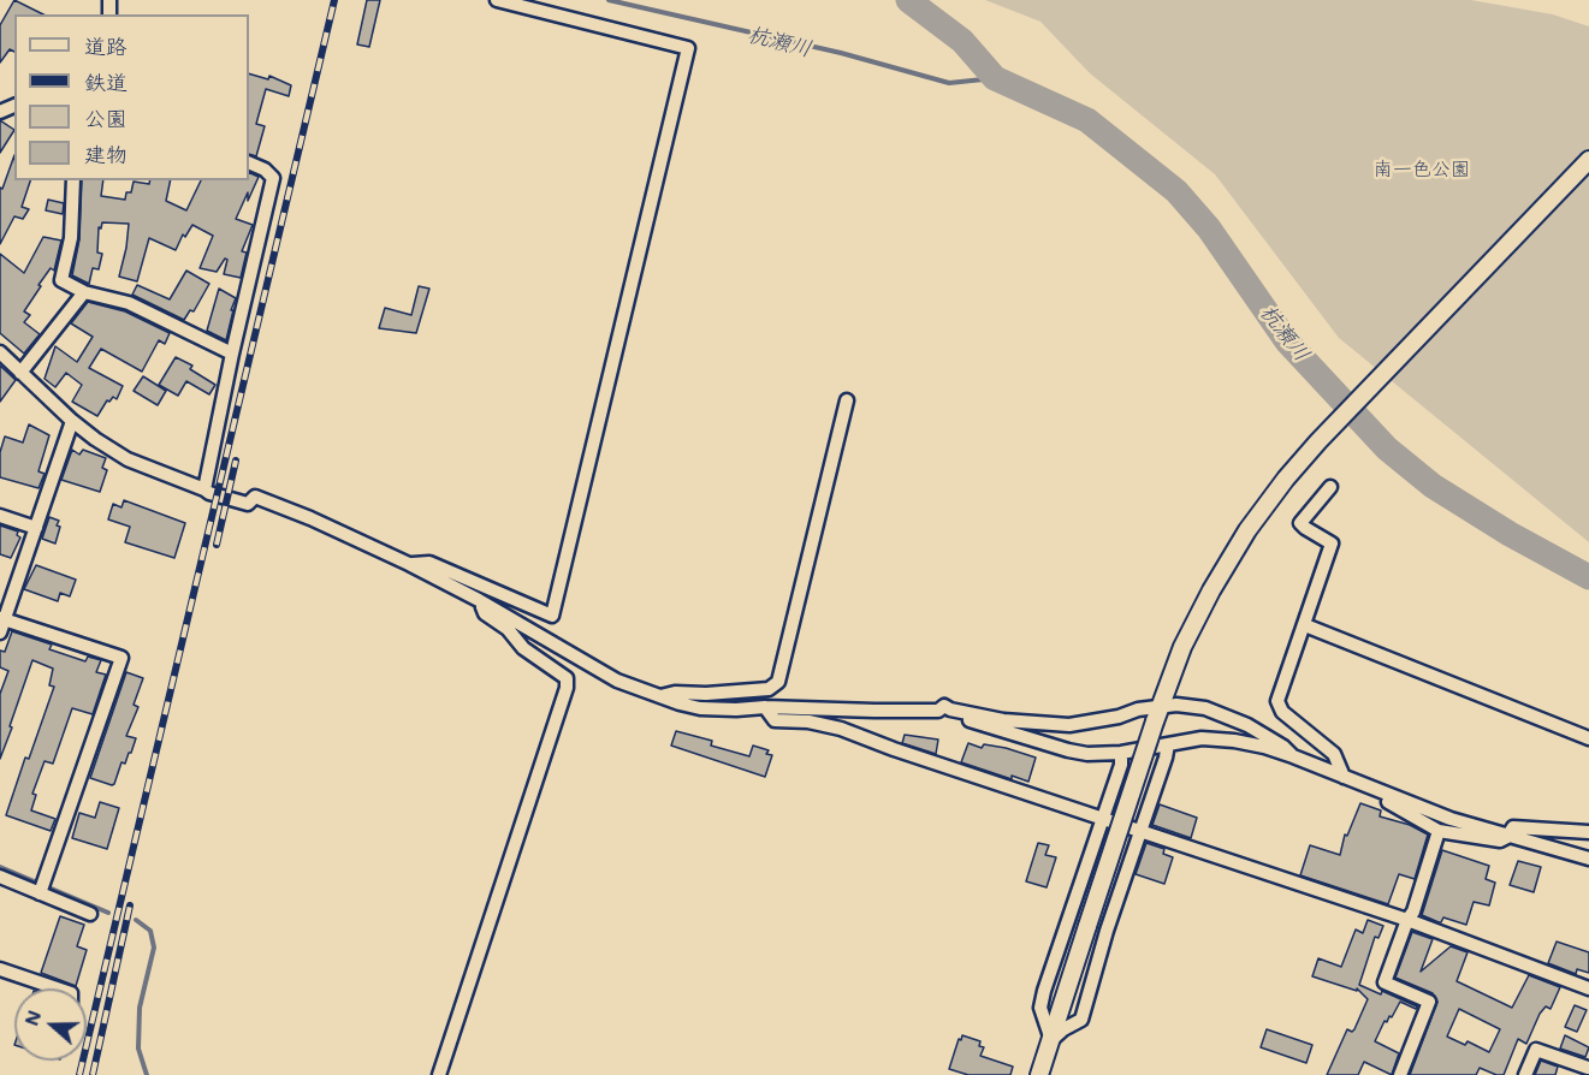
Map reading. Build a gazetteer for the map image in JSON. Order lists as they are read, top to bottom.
{
  "water": ["杭瀬川"],
  "parks": ["南一色公園"],
  "legend": [
    "道路",
    "鉄道",
    "公園",
    "建物"
  ],
  "north": "left"
}
